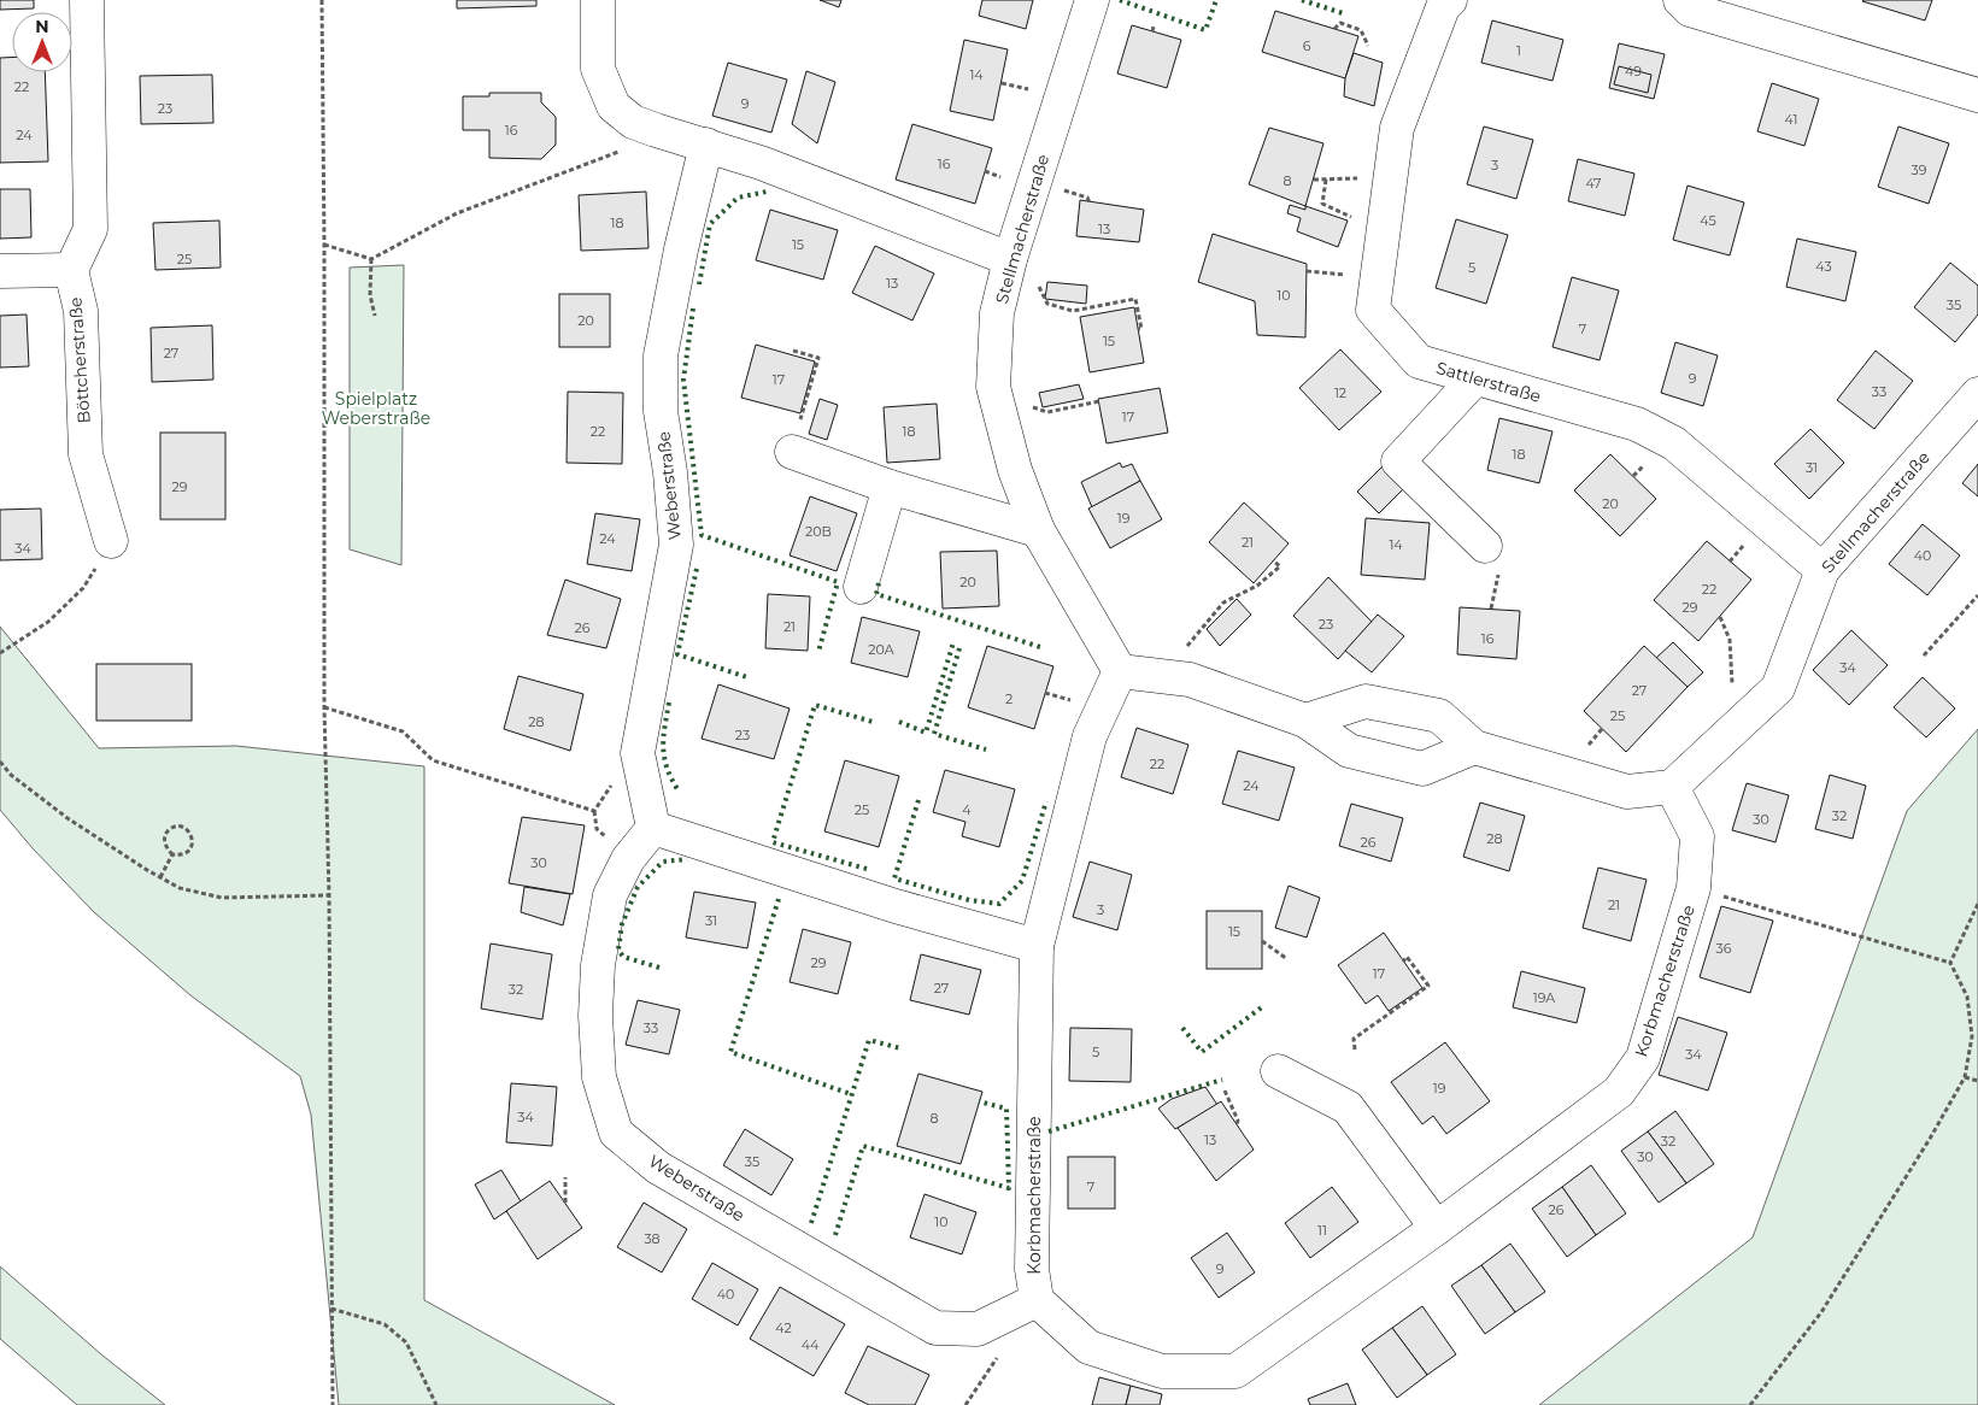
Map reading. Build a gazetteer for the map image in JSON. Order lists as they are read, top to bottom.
{
  "streets": {
    "street": [
      "Stellmacherstraße",
      "Böttcherstraße",
      "Sattlerstraße",
      "Weberstraße",
      "Korbmacherstraße"
    ]
  },
  "crossings": [
    ["Stellmacherstraße", "Sattlerstraße"],
    ["Stellmacherstraße", "Korbmacherstraße"],
    ["Weberstraße", "Korbmacherstraße"]
  ],
  "parks": ["Spielplatz Weberstraße"],
  "house_numbers": [
    "6",
    "1",
    "49",
    "14",
    "22",
    "9",
    "23",
    "41",
    "16",
    "24",
    "16",
    "3",
    "39",
    "8",
    "47",
    "45",
    "18",
    "13",
    "15",
    "25",
    "43",
    "5",
    "13",
    "10",
    "35",
    "20",
    "7",
    "15",
    "27",
    "9",
    "17",
    "33",
    "12",
    "17",
    "22",
    "18",
    "18",
    "31",
    "29",
    "20",
    "19",
    "20B",
    "24",
    "21",
    "14",
    "34",
    "40",
    "20",
    "22",
    "29",
    "23",
    "21",
    "26",
    "16",
    "20A",
    "34",
    "27",
    "2",
    "25",
    "28",
    "23",
    "22",
    "24",
    "25",
    "4",
    "32",
    "30",
    "28",
    "26",
    "30",
    "21",
    "3",
    "31",
    "15",
    "36",
    "29",
    "17",
    "27",
    "32",
    "19A",
    "33",
    "5",
    "34",
    "19",
    "34",
    "8",
    "13",
    "32",
    "30",
    "35",
    "7",
    "26",
    "10",
    "11",
    "38",
    "9",
    "40",
    "42",
    "44"
  ],
  "north": "top"
}
